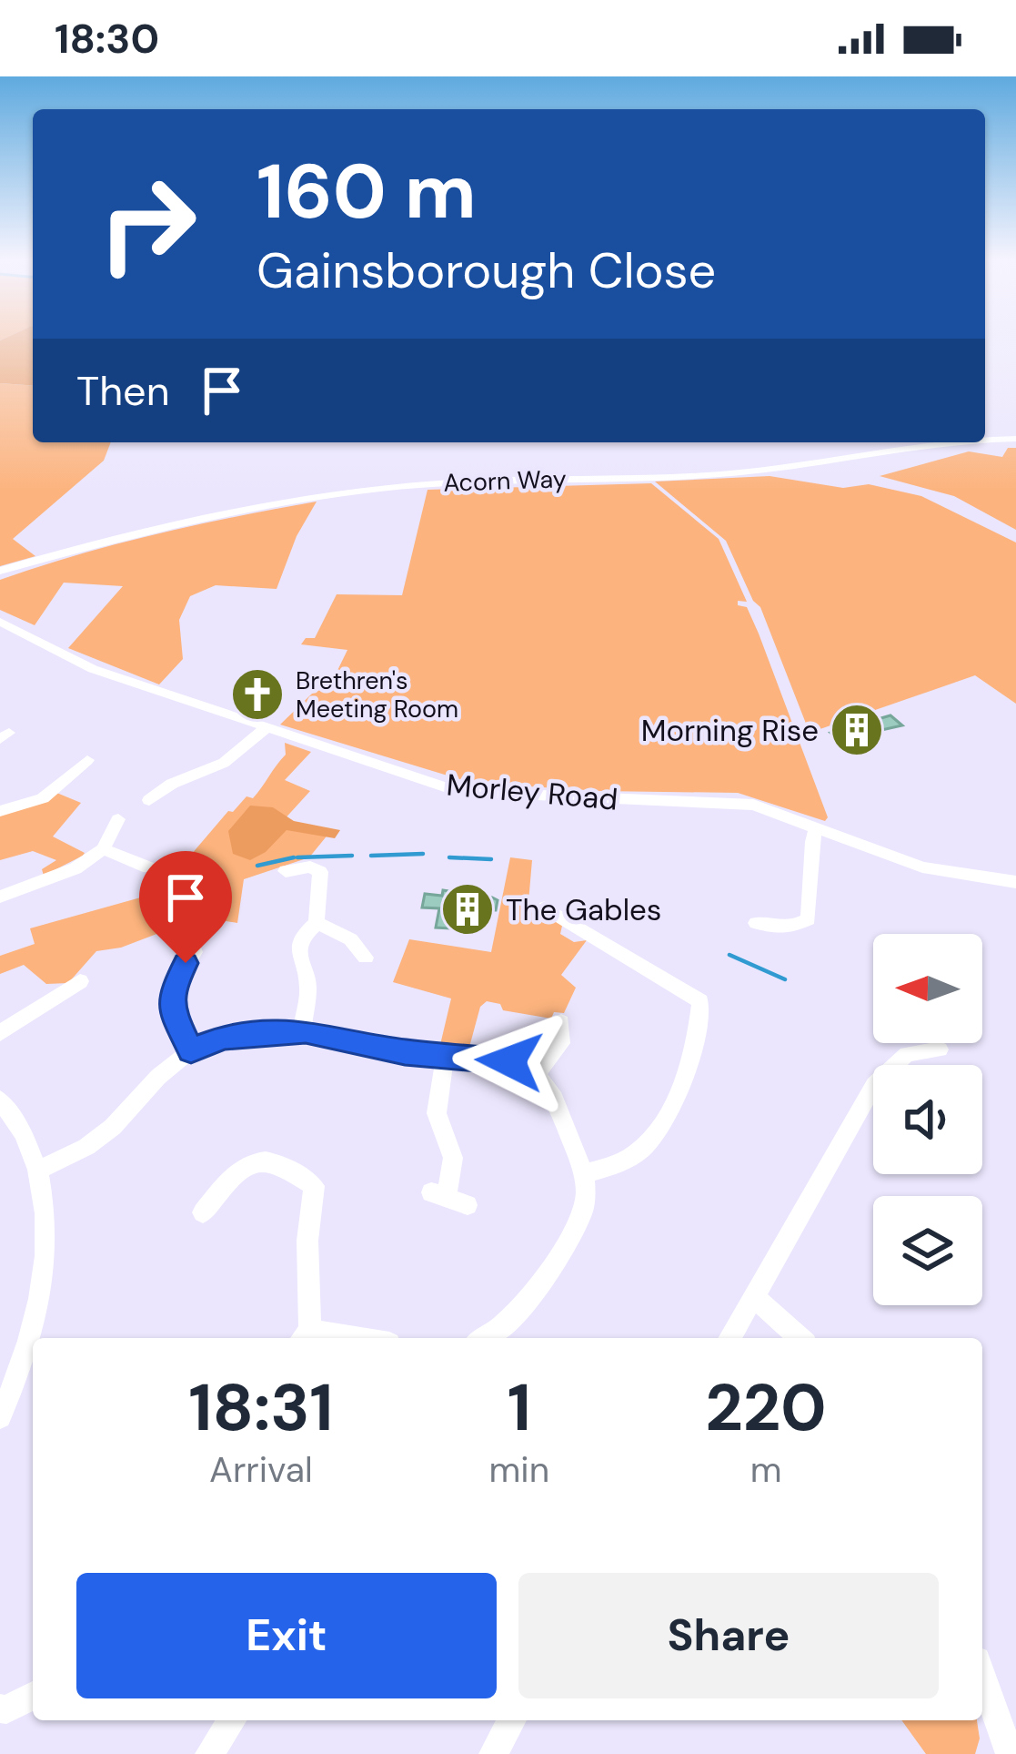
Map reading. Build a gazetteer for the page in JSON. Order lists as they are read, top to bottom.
{
  "streets": {
    "street": ["Acorn Way", "Morley Road"]
  },
  "places": {
    "church": ["Brethren's Meeting Room"],
    "building": ["Morning Rise", "The Gables"]
  },
  "north": "left",
  "page": {
    "status": "18:30",
    "turn": ["160 m", "Gainsborough Close"],
    "then": "Then",
    "eta": [
      "18:31",
      "Arrival",
      "1",
      "min",
      "220",
      "m"
    ],
    "buttons": ["Exit", "Share"]
  }
}
